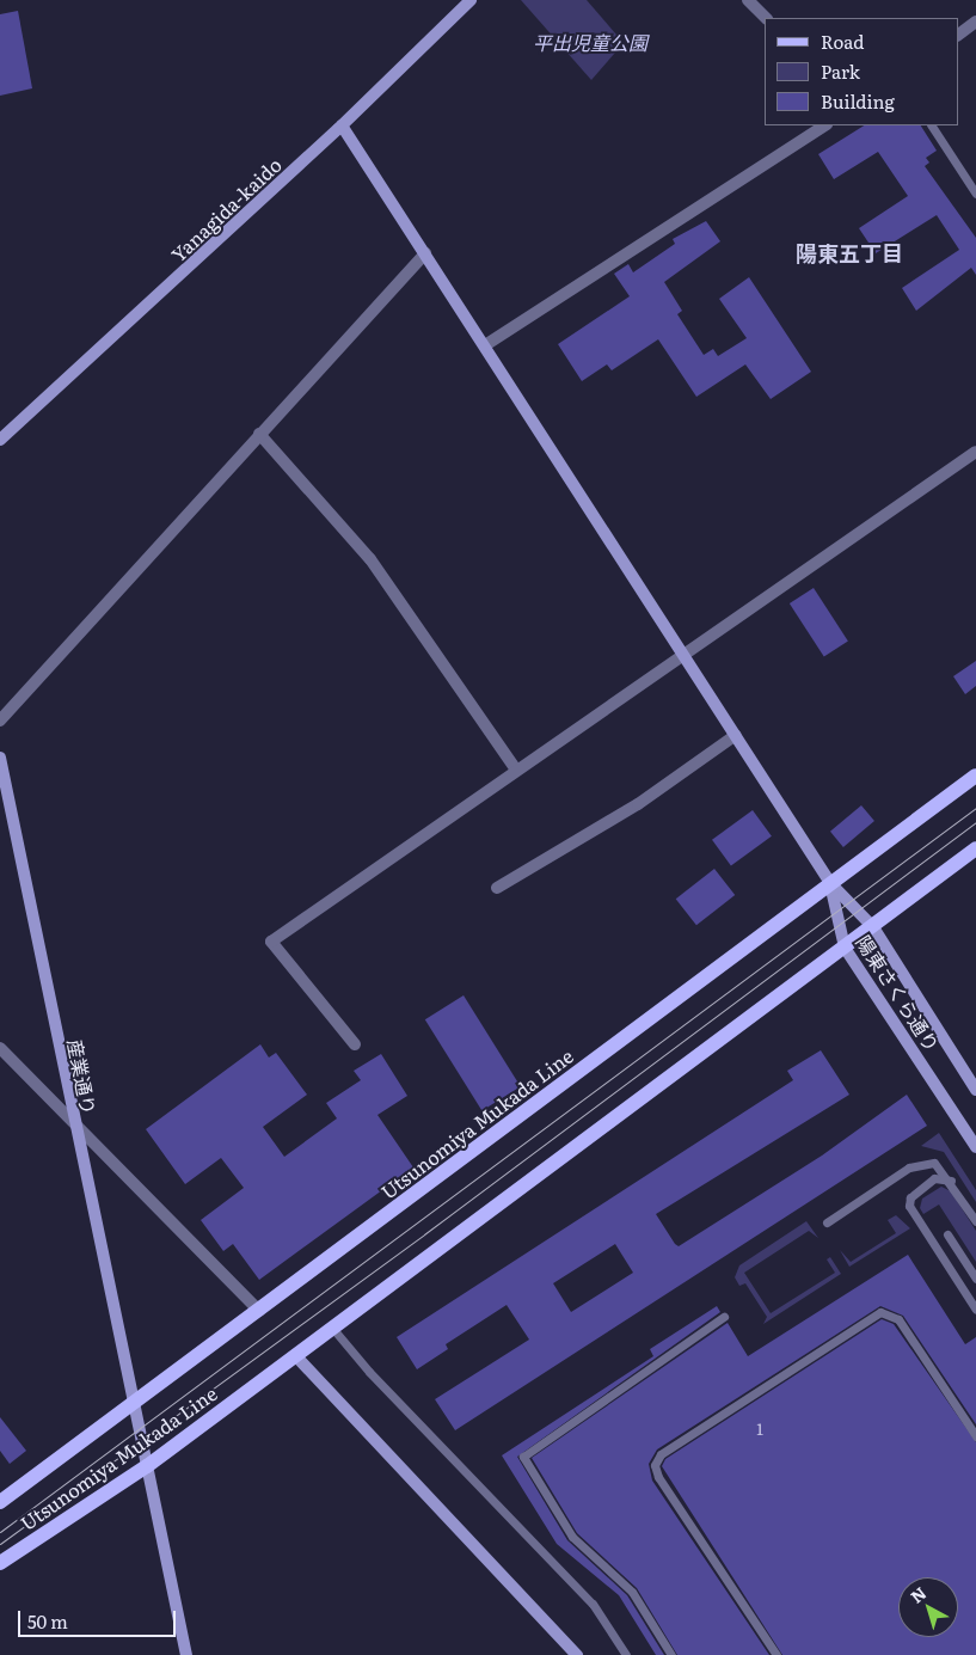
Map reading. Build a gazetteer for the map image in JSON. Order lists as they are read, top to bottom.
{
  "streets": {
    "main road": ["Utsunomiya Mukada Line"],
    "street": ["Yanagida-kaido", "陽東さくら通り", "産業通り"]
  },
  "crossings": [
    ["陽東さくら通り", "Utsunomiya Mukada Line"],
    ["産業通り", "Utsunomiya Mukada Line"]
  ],
  "districts": ["陽東五丁目"],
  "parks": ["平出児童公園"],
  "house_numbers": ["1"],
  "legend": ["Road", "Park", "Building"],
  "scale_bar": "50 m",
  "north": "top left"
}
